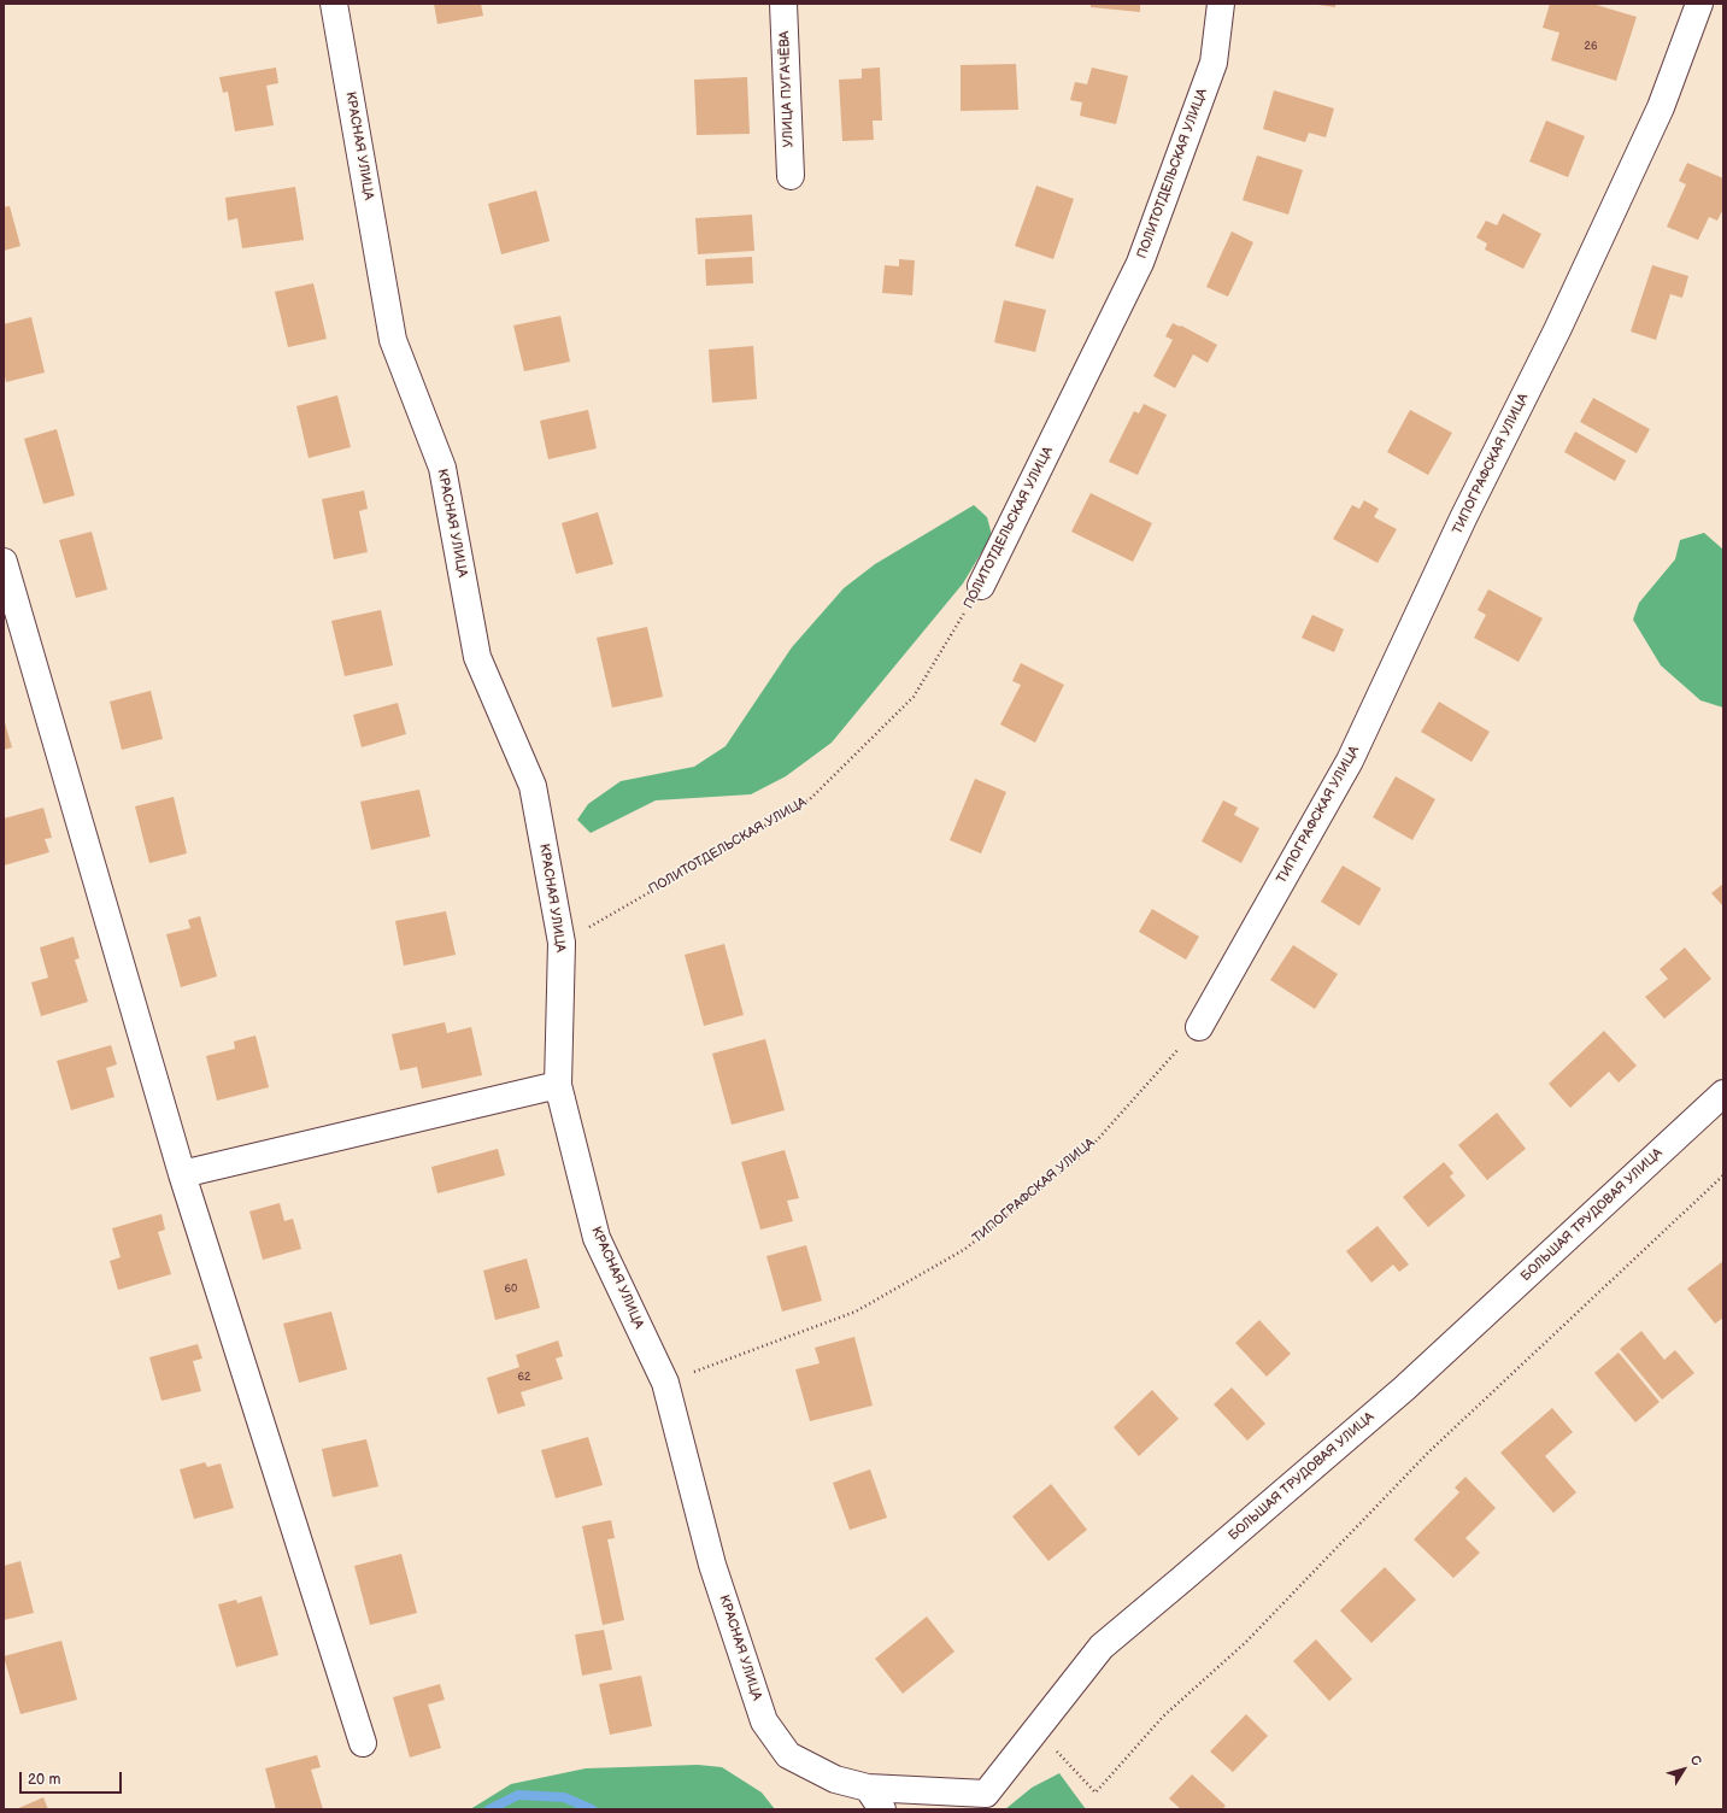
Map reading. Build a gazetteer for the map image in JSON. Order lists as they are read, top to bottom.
{
  "streets": {
    "street": [
      "УЛИЦА ПУГАЧЁВА",
      "КРАСНАЯ УЛИЦА",
      "ПОЛИТОТДЕЛЬСКАЯ УЛИЦА",
      "ТИПОГРАФСКАЯ УЛИЦА",
      "БОЛЬШАЯ ТРУДОВАЯ УЛИЦА"
    ]
  },
  "crossings": [
    ["КРАСНАЯ УЛИЦА", "ПОЛИТОТДЕЛЬСКАЯ УЛИЦА"],
    ["КРАСНАЯ УЛИЦА", "ТИПОГРАФСКАЯ УЛИЦА"],
    ["КРАСНАЯ УЛИЦА", "БОЛЬШАЯ ТРУДОВАЯ УЛИЦА"]
  ],
  "house_numbers": ["26", "60", "62"],
  "scale_bar": "20 m",
  "north": "top right"
}
